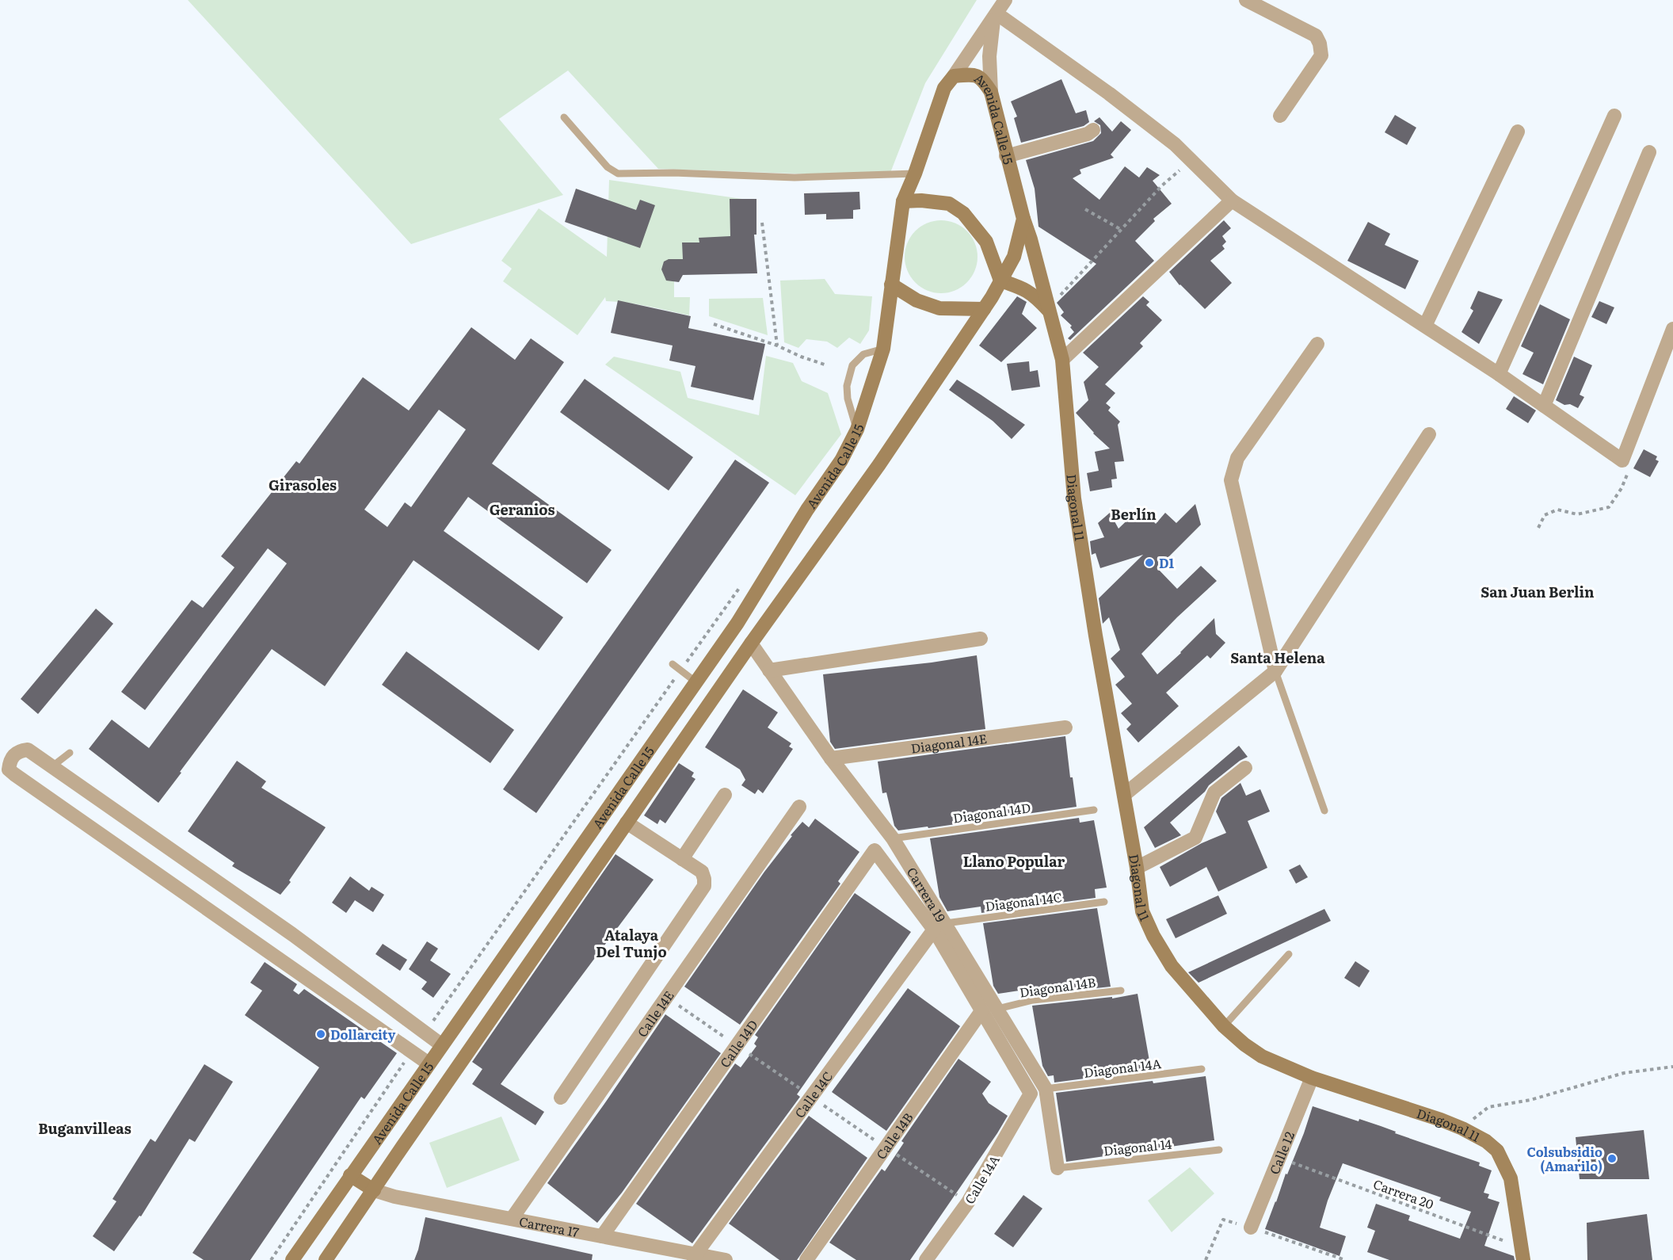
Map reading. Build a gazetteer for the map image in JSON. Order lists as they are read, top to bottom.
{
  "streets": {
    "main road": ["Avenida Calle 15", "Diagonal 11"],
    "street": [
      "Diagonal 14E",
      "Carrera 19",
      "Calle 14E",
      "Calle 14D",
      "Calle 14C",
      "Calle 14B",
      "Calle 12",
      "Calle 14A",
      "Carrera 17"
    ],
    "lane": [
      "Diagonal 14D",
      "Diagonal 14C",
      "Diagonal 14B",
      "Diagonal 14A",
      "Diagonal 14"
    ],
    "path": ["Carrera 20"]
  },
  "crossings": [
    ["Avenida Calle 15", "Diagonal 11"],
    ["Avenida Calle 15", "Carrera 19"],
    ["Avenida Calle 15", "Carrera 17"],
    ["Diagonal 11", "Calle 12"],
    ["Diagonal 11", "Carrera 20"],
    ["Diagonal 14E", "Carrera 19"],
    ["Diagonal 14D", "Carrera 19"],
    ["Carrera 19", "Diagonal 14C"],
    ["Carrera 19", "Diagonal 14B"],
    ["Carrera 19", "Calle 14D"],
    ["Carrera 19", "Diagonal 14A"],
    ["Carrera 19", "Calle 14C"],
    ["Carrera 19", "Diagonal 14"],
    ["Diagonal 14C", "Calle 14D"],
    ["Diagonal 14C", "Calle 14C"],
    ["Calle 14E", "Carrera 17"],
    ["Calle 14D", "Calle 14C"],
    ["Calle 14D", "Carrera 17"],
    ["Calle 14C", "Carrera 17"],
    ["Calle 14B", "Calle 14A"],
    ["Calle 12", "Carrera 20"]
  ],
  "districts": [
    "Girasoles",
    "Geranios",
    "Berlín",
    "San Juan Berlin",
    "Santa Helena",
    "Llano Popular",
    "Atalaya Del Tunjo",
    "Buganvilleas"
  ],
  "places": ["D1", "Dollarcity", "Colsubsidio (Amarilo)"]
}
